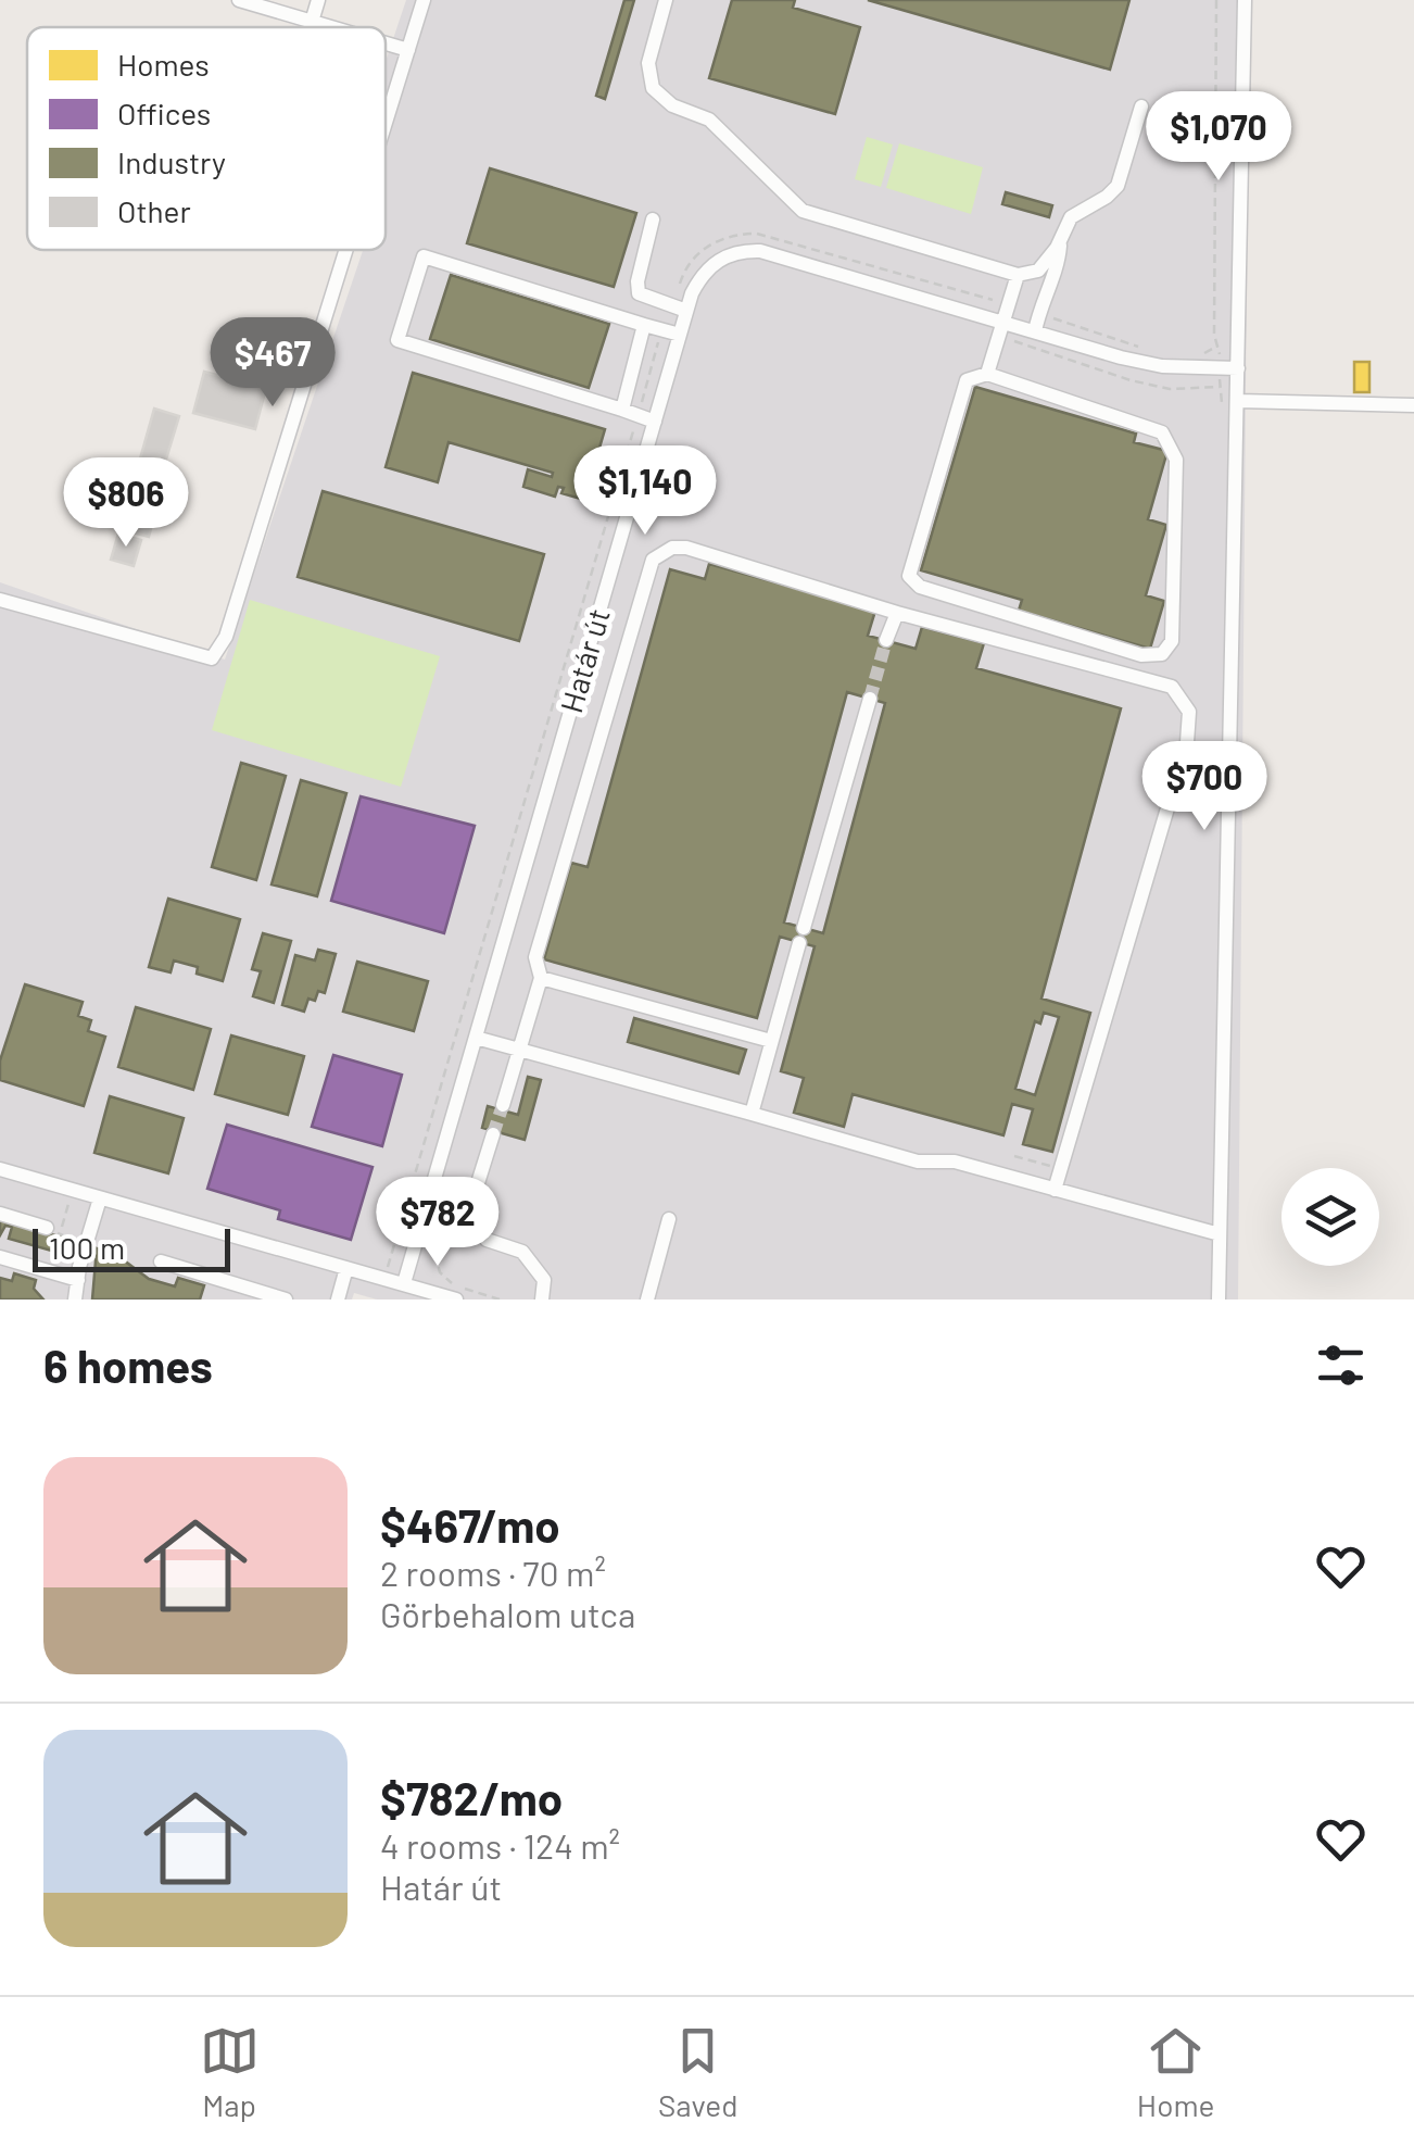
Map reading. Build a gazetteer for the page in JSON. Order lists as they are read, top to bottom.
{
  "streets": {
    "street": ["Határ út"]
  },
  "legend": [
    "Homes",
    "Offices",
    "Industry",
    "Other"
  ],
  "scale_bar": "100 m",
  "page": {
    "price": [
      "$1,070",
      "$467",
      "$1,140",
      "$806",
      "$700",
      "$782"
    ],
    "scale": "100 m",
    "heading": "6 homes",
    "list": [
      {
        "name": "$467/mo",
        "note": "2 rooms · 70 m² · Görbehalom utca"
      },
      {
        "name": "$782/mo",
        "note": "4 rooms · 124 m² · Határ út"
      }
    ],
    "tabs": ["Map", "Saved", "Home"]
  }
}
